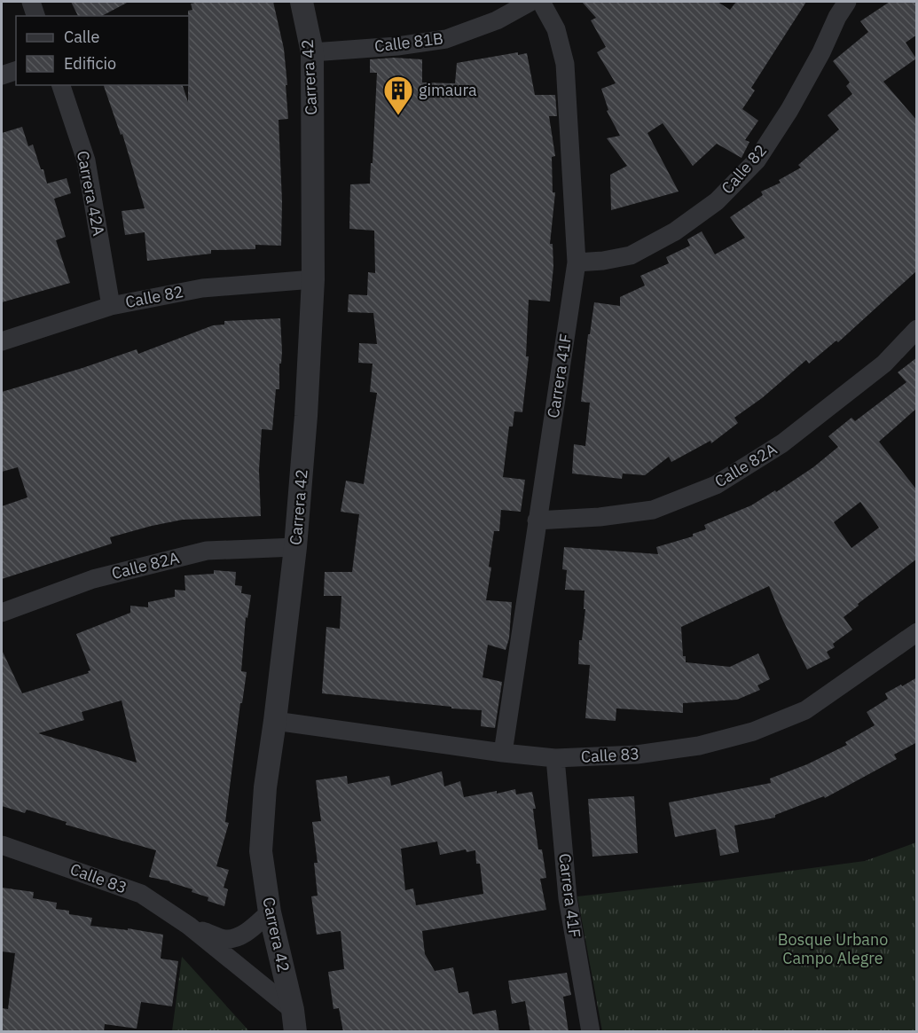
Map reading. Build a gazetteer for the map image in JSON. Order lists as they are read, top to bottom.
{
  "streets": {
    "street": [
      "Calle 81B",
      "Carrera 42",
      "Calle 82",
      "Carrera 42A",
      "Carrera 41F",
      "Calle 82A",
      "Calle 83"
    ]
  },
  "crossings": [
    ["Calle 81B", "Carrera 42"],
    ["Carrera 42", "Calle 82"],
    ["Carrera 42", "Calle 82A"],
    ["Carrera 42", "Calle 83"],
    ["Calle 82", "Carrera 42A"],
    ["Calle 82", "Carrera 41F"],
    ["Carrera 41F", "Calle 82A"],
    ["Carrera 41F", "Calle 83"]
  ],
  "parks": ["Bosque Urbano Campo Alegre"],
  "places": {
    "building": ["gimaura"]
  },
  "legend": ["Calle", "Edificio"]
}
